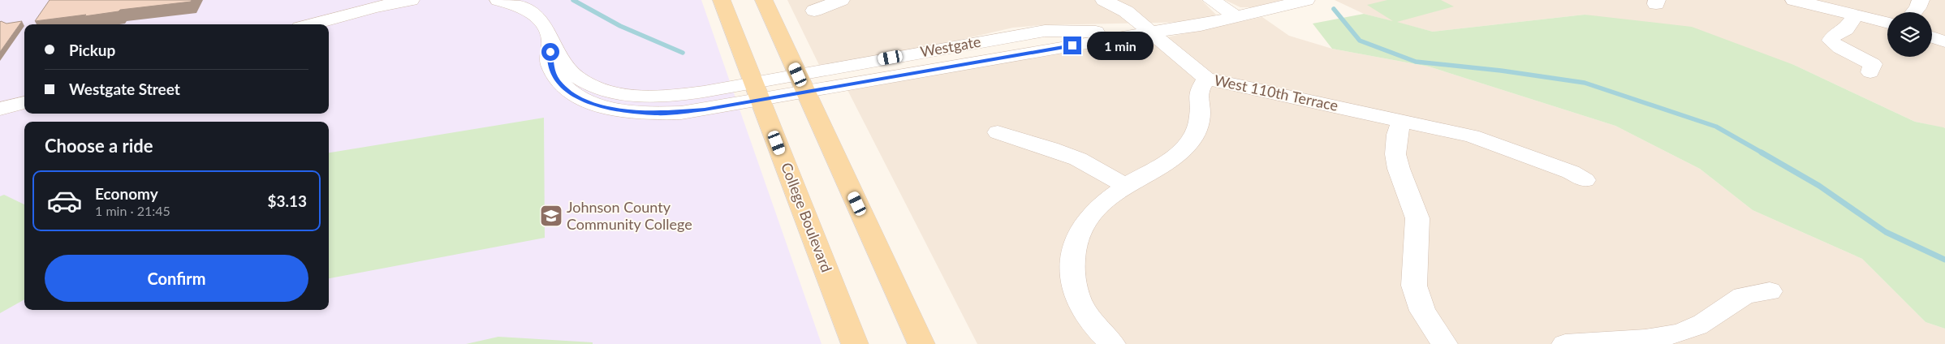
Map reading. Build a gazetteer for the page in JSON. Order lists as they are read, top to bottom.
{
  "streets": {
    "main road": ["College Boulevard"],
    "street": ["West 110th Terrace"]
  },
  "places": {
    "school or university": ["Johnson County Community College"]
  },
  "page": {
    "banner": ["Pickup", "Westgate Street"],
    "bubble": "1 min",
    "heading": "Choose a ride",
    "list": [
      {
        "name": "Economy",
        "note": "1 min · 21:45",
        "value": "$3.13"
      }
    ],
    "buttons": "Confirm"
  }
}
